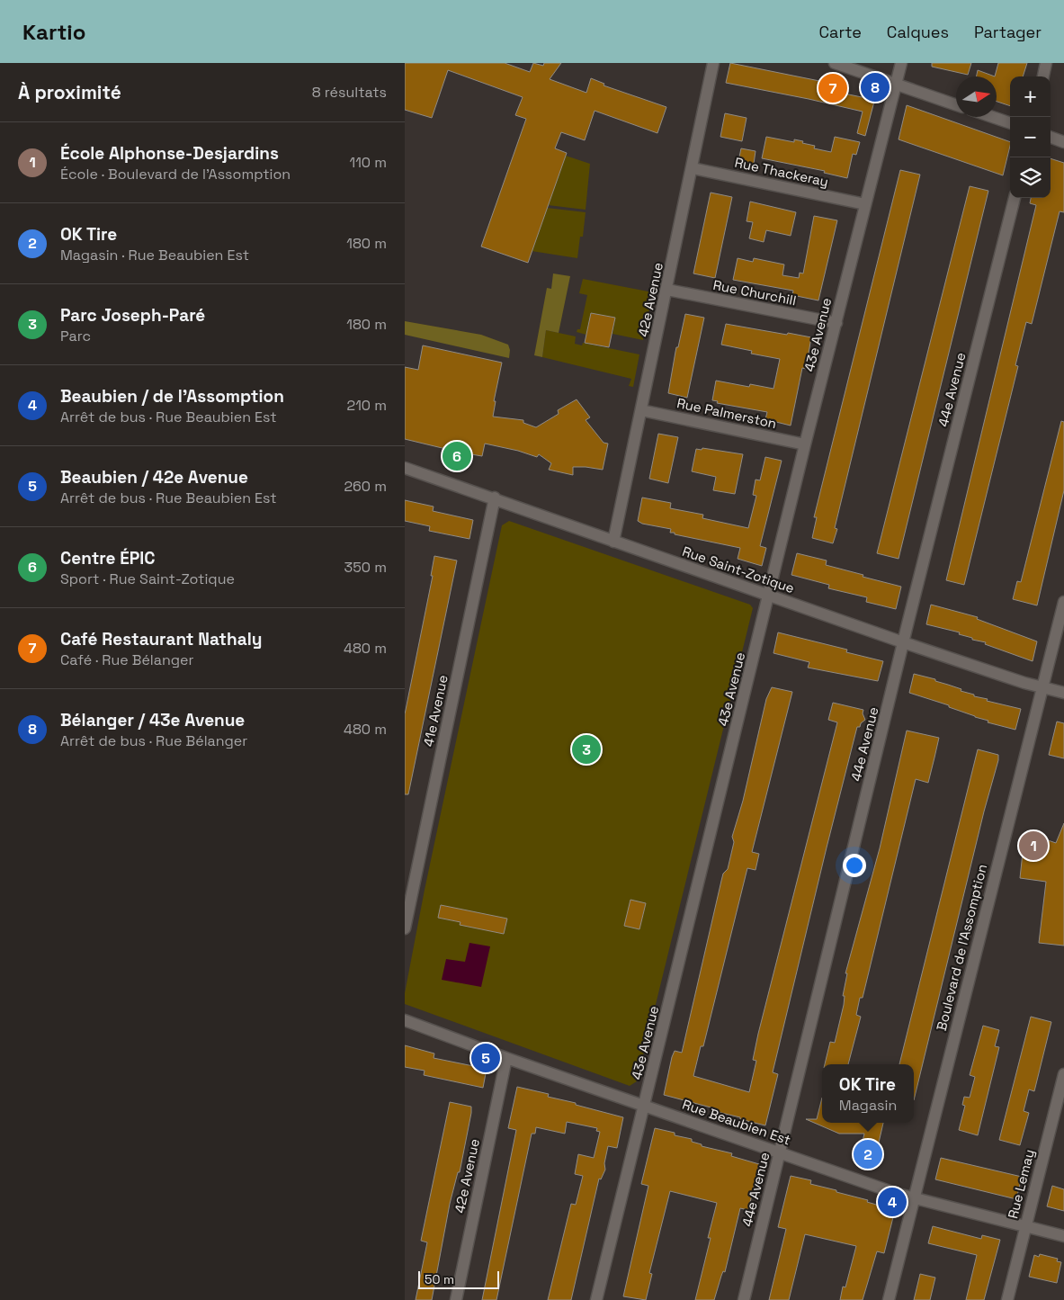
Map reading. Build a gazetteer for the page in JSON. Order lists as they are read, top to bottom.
{
  "streets": {
    "street": [
      "Rue Thackeray",
      "Rue Churchill",
      "42e Avenue",
      "43e Avenue",
      "44e Avenue",
      "Rue Palmerston",
      "Rue Saint-Zotique",
      "41e Avenue",
      "Boulevard de l'Assomption",
      "Rue Beaubien Est",
      "Rue Lemay"
    ]
  },
  "crossings": [
    ["Rue Thackeray", "42e Avenue"],
    ["Rue Thackeray", "43e Avenue"],
    ["Rue Churchill", "42e Avenue"],
    ["Rue Churchill", "43e Avenue"],
    ["42e Avenue", "Rue Palmerston"],
    ["42e Avenue", "Rue Saint-Zotique"],
    ["42e Avenue", "Rue Beaubien Est"],
    ["43e Avenue", "Rue Palmerston"],
    ["43e Avenue", "Rue Saint-Zotique"],
    ["43e Avenue", "Rue Beaubien Est"],
    ["44e Avenue", "Rue Saint-Zotique"],
    ["44e Avenue", "Rue Beaubien Est"],
    ["Rue Saint-Zotique", "41e Avenue"],
    ["Rue Saint-Zotique", "Boulevard de l'Assomption"],
    ["Boulevard de l'Assomption", "Rue Beaubien Est"],
    ["Rue Beaubien Est", "Rue Lemay"]
  ],
  "scale_bar": "50 m",
  "north": "right",
  "page": {
    "header": "Kartio",
    "nav": ["Carte", "Calques", "Partager"],
    "heading": ["À proximité", "8 résultats"],
    "pins": [
      "8",
      "7",
      "6",
      "3",
      "1",
      "5",
      "2",
      "4"
    ],
    "map_buttons": ["+", "−"],
    "list": [
      {
        "mark": "1",
        "name": "École Alphonse-Desjardins",
        "note": "École · Boulevard de l'Assomption",
        "value": "110 m"
      },
      {
        "mark": "2",
        "name": "OK Tire",
        "note": "Magasin · Rue Beaubien Est",
        "value": "180 m"
      },
      {
        "mark": "3",
        "name": "Parc Joseph-Paré",
        "note": "Parc",
        "value": "180 m"
      },
      {
        "mark": "4",
        "name": "Beaubien / de l'Assomption",
        "note": "Arrêt de bus · Rue Beaubien Est",
        "value": "210 m"
      },
      {
        "mark": "5",
        "name": "Beaubien / 42e Avenue",
        "note": "Arrêt de bus · Rue Beaubien Est",
        "value": "260 m"
      },
      {
        "mark": "6",
        "name": "Centre ÉPIC",
        "note": "Sport · Rue Saint-Zotique",
        "value": "350 m"
      },
      {
        "mark": "7",
        "name": "Café Restaurant Nathaly",
        "note": "Café · Rue Bélanger",
        "value": "480 m"
      },
      {
        "mark": "8",
        "name": "Bélanger / 43e Avenue",
        "note": "Arrêt de bus · Rue Bélanger",
        "value": "480 m"
      }
    ],
    "popup": ["OK Tire", "Magasin"],
    "scale": "50 m"
  }
}
